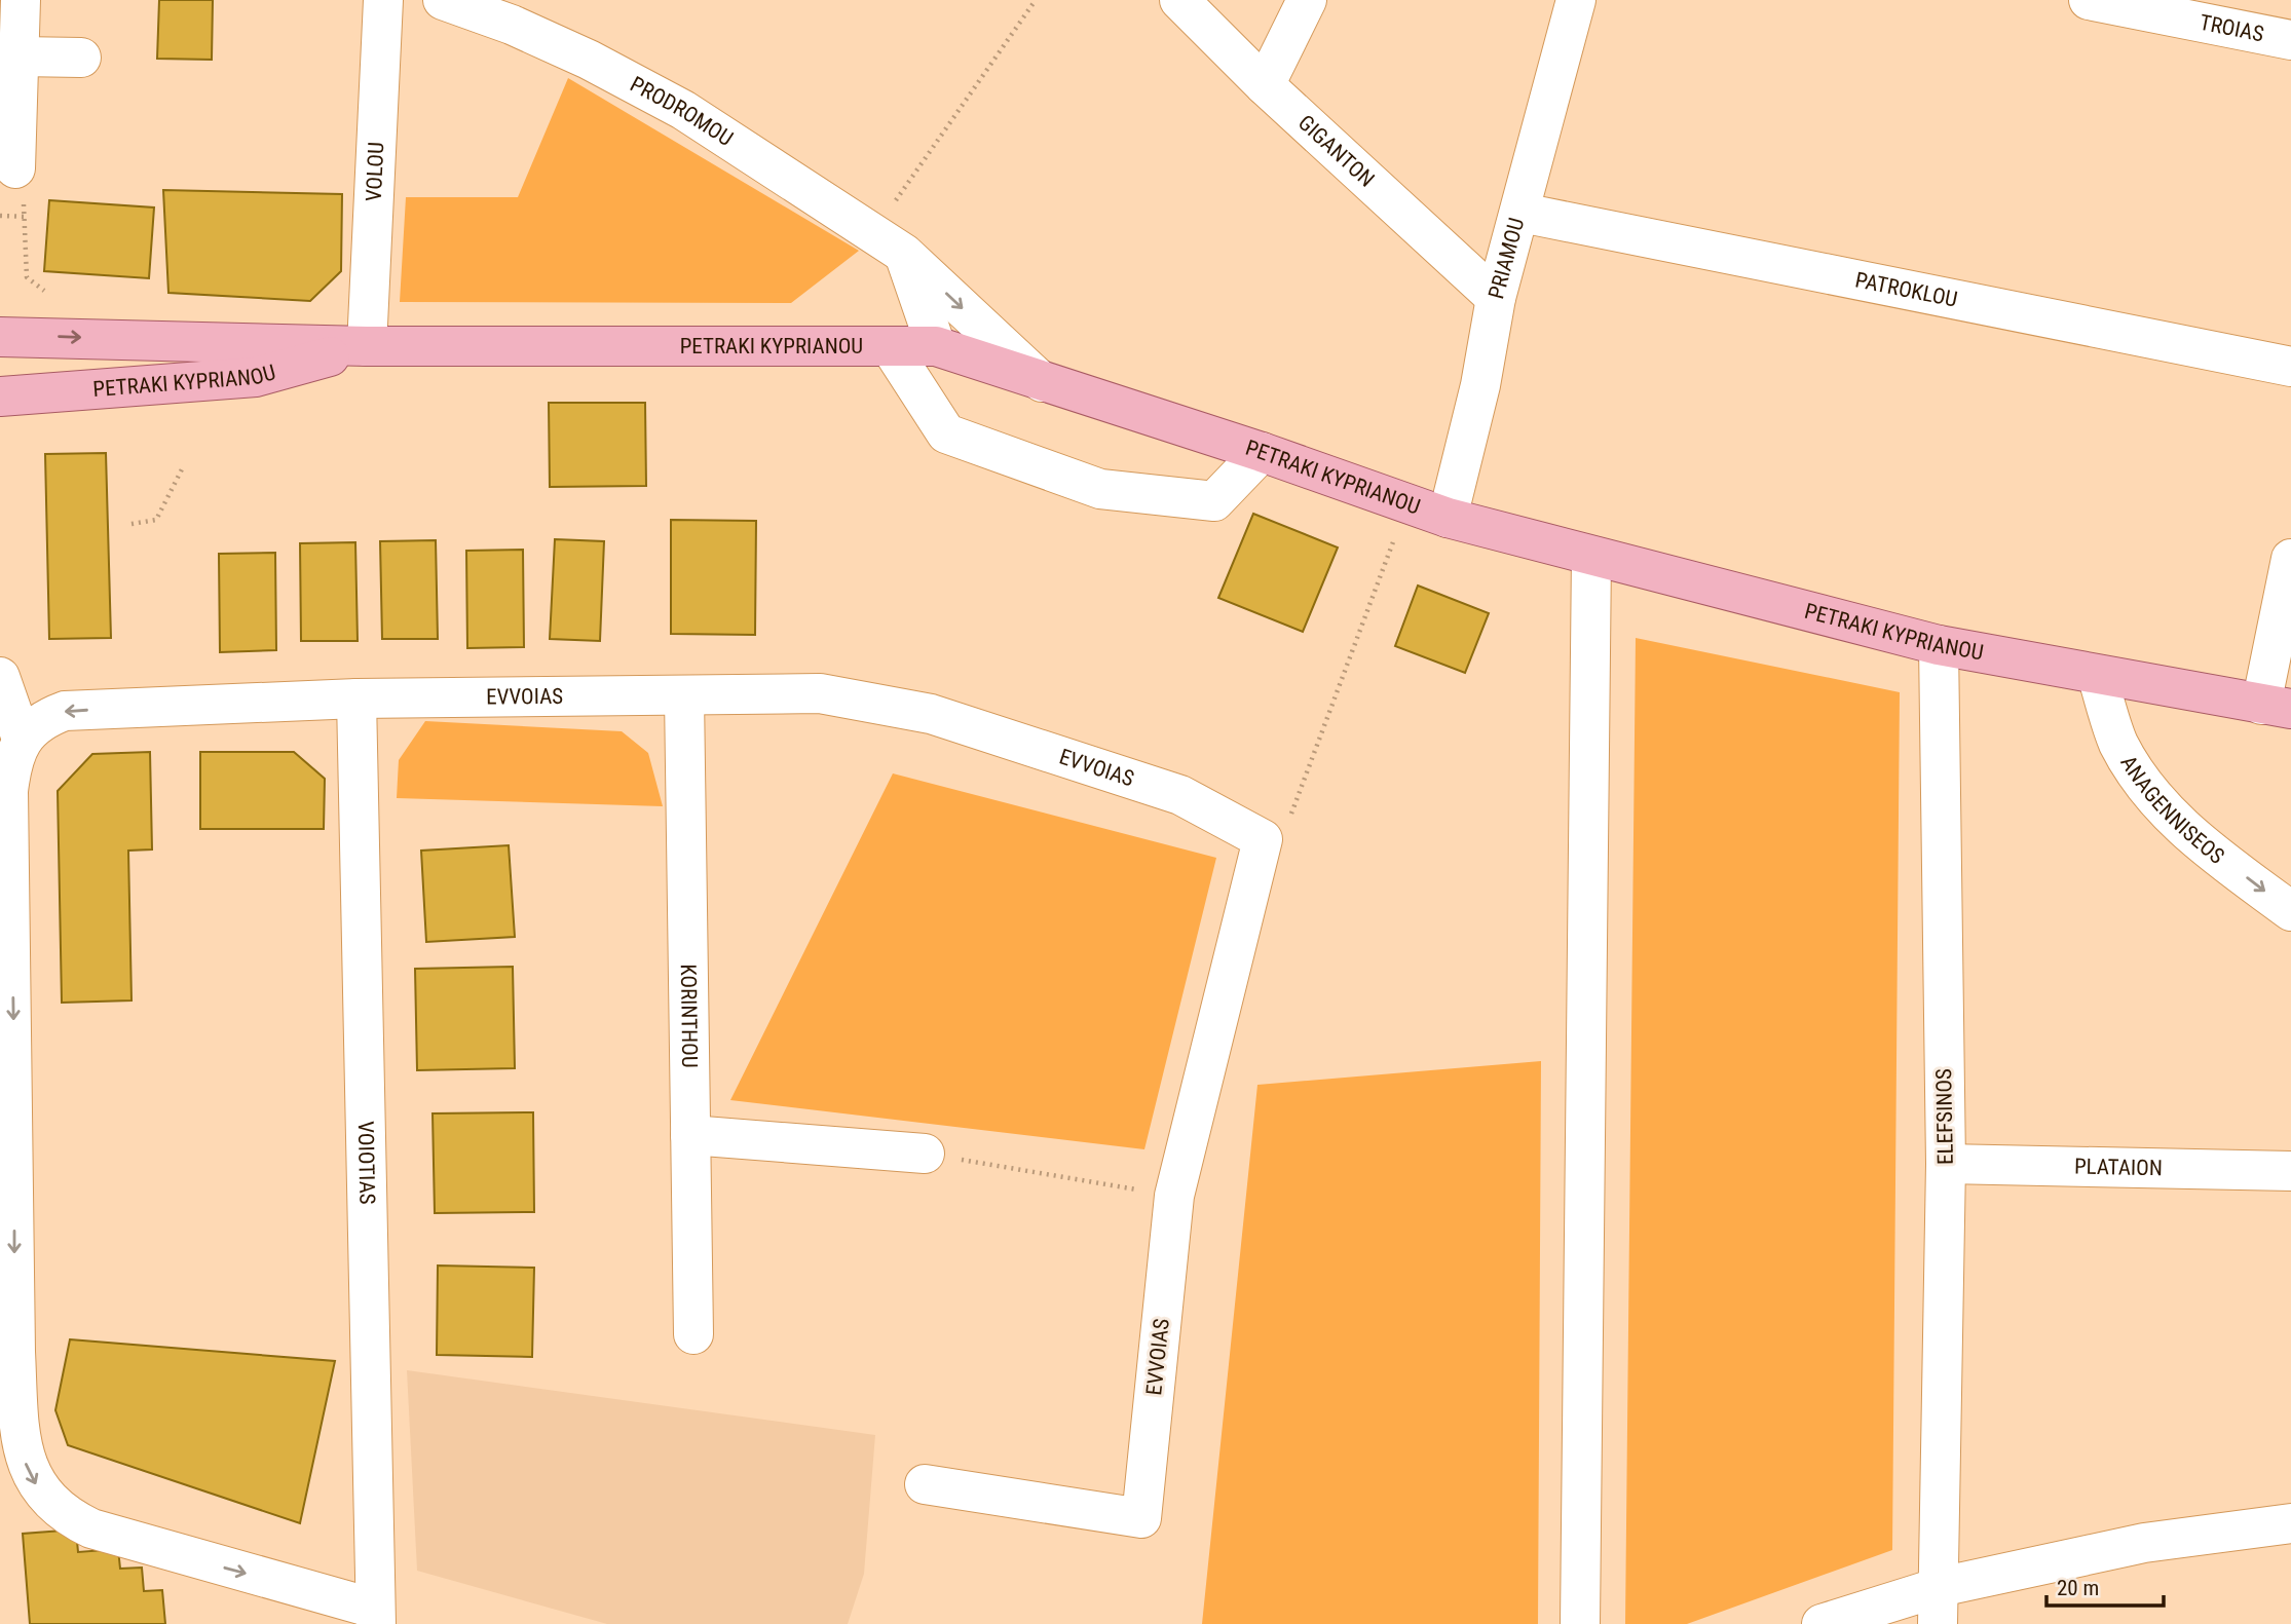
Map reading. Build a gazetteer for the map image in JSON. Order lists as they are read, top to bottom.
{
  "streets": {
    "main road": ["PETRAKI KYPRIANOU"],
    "street": [
      "TROIAS",
      "PRODROMOU",
      "GIGANTON",
      "VOLOU",
      "PRIAMOU",
      "PATROKLOU",
      "EVVOIAS",
      "ANAGENNISEOS",
      "KORINTHOU",
      "ELEFSINOS",
      "VOIOTIAS",
      "PLATAION"
    ]
  },
  "crossings": [
    ["PRODROMOU", "PETRAKI KYPRIANOU"],
    ["GIGANTON", "PRIAMOU"],
    ["VOLOU", "PETRAKI KYPRIANOU"],
    ["PRIAMOU", "PATROKLOU"],
    ["PRIAMOU", "PETRAKI KYPRIANOU"],
    ["PETRAKI KYPRIANOU", "ANAGENNISEOS"],
    ["PETRAKI KYPRIANOU", "ELEFSINOS"],
    ["EVVOIAS", "KORINTHOU"],
    ["EVVOIAS", "VOIOTIAS"],
    ["ELEFSINOS", "PLATAION"]
  ],
  "one_way": ["ANAGENNISEOS"],
  "scale_bar": "20 m"
}
